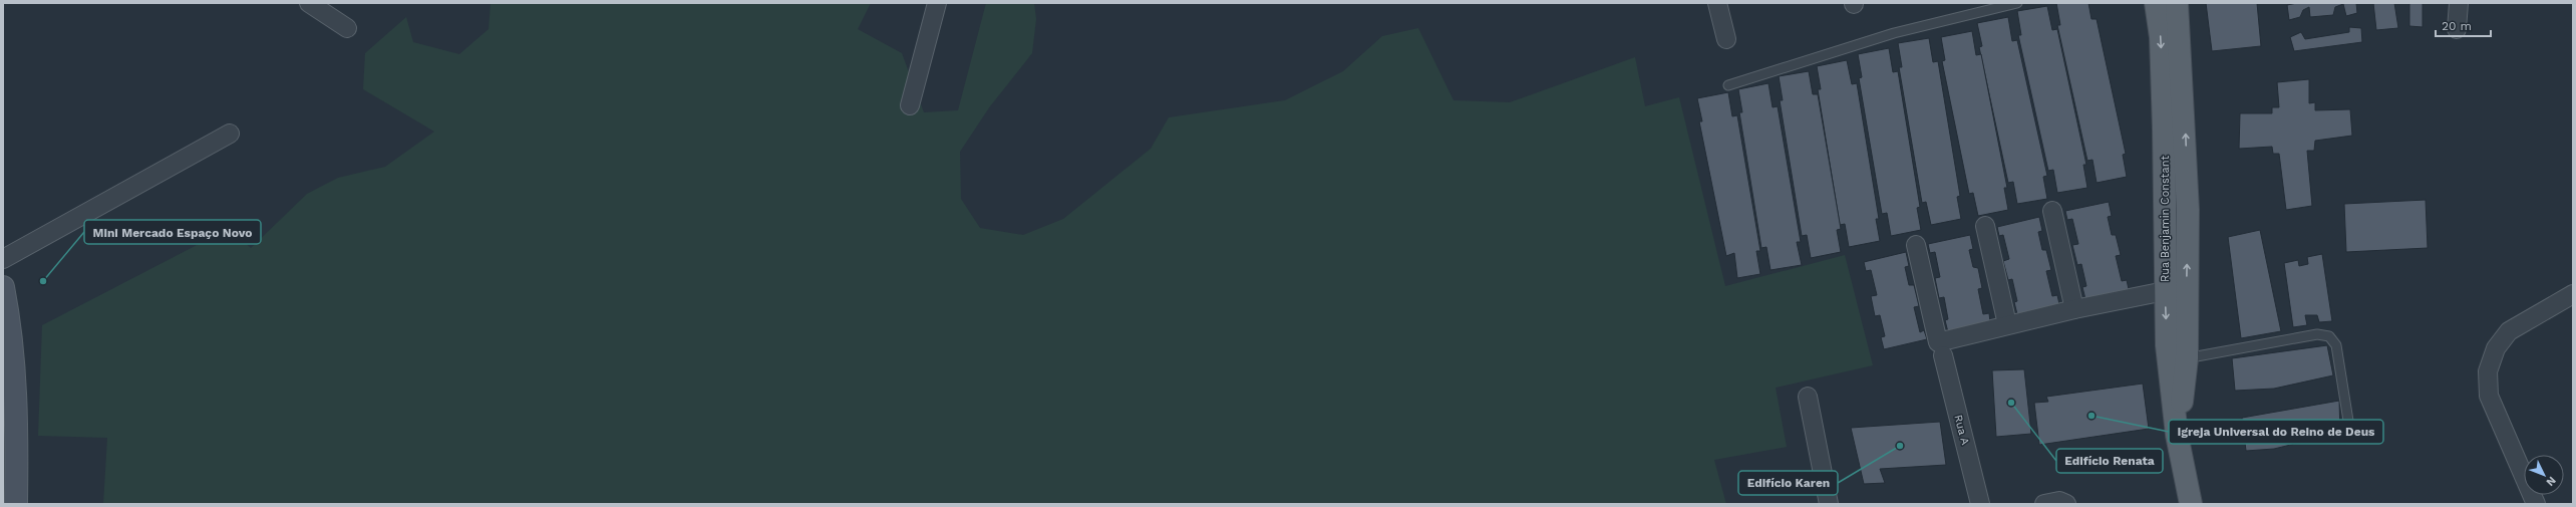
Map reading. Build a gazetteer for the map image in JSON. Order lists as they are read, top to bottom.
{
  "streets": {
    "main road": ["Rua Benjamin Constant"],
    "street": ["Rua A"]
  },
  "places": [
    "Mini Mercado Espaço Novo",
    "Edifício Renata",
    "Igreja Universal do Reino de Deus",
    "Edifício Karen"
  ],
  "scale_bar": "20 m",
  "north": "bottom right"
}
